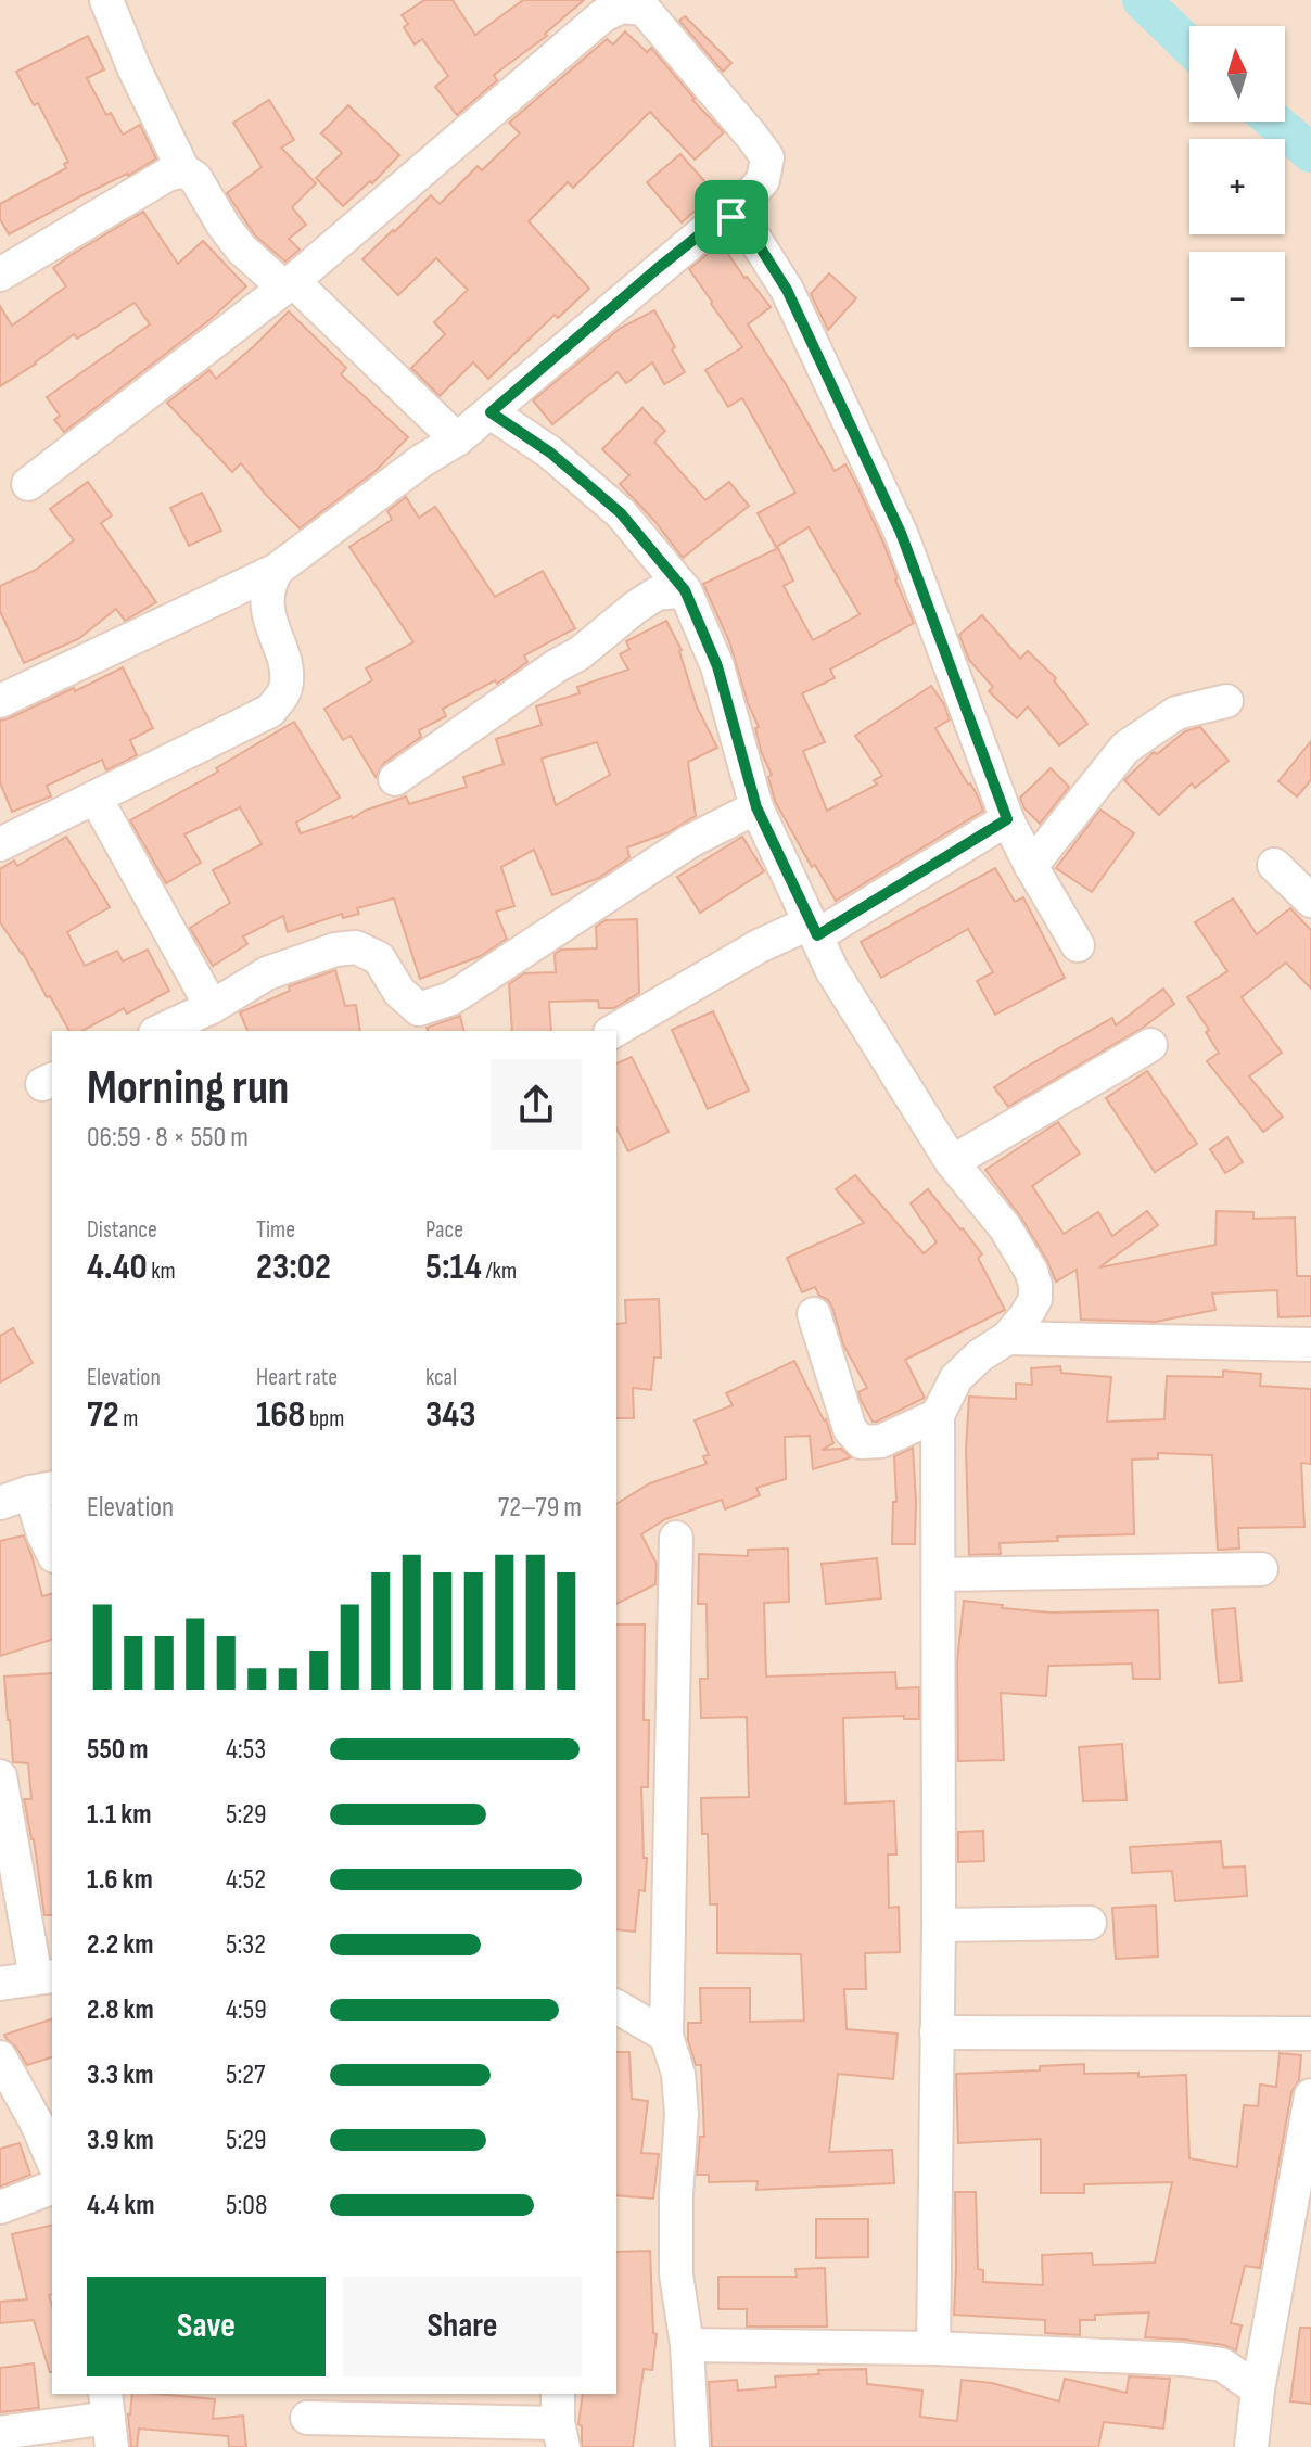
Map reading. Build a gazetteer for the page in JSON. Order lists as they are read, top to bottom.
{
  "north": "top",
  "page": {
    "map_buttons": ["+", "−"],
    "heading": ["Morning run", "06:59 · 8 × 550 m"],
    "stats": [
      ["Distance", "4.40 km"],
      ["Time", "23:02"],
      ["Pace", "5:14 /km"],
      ["Elevation", "72 m"],
      ["Heart rate", "168 bpm"],
      ["kcal", "343"]
    ],
    "chart": ["Elevation", "72–79 m"],
    "list": [
      {
        "name": "550 m",
        "note": "4:53"
      },
      {
        "name": "1.1 km",
        "note": "5:29"
      },
      {
        "name": "1.6 km",
        "note": "4:52"
      },
      {
        "name": "2.2 km",
        "note": "5:32"
      },
      {
        "name": "2.8 km",
        "note": "4:59"
      },
      {
        "name": "3.3 km",
        "note": "5:27"
      },
      {
        "name": "3.9 km",
        "note": "5:29"
      },
      {
        "name": "4.4 km",
        "note": "5:08"
      }
    ],
    "buttons": ["Save", "Share"]
  }
}
